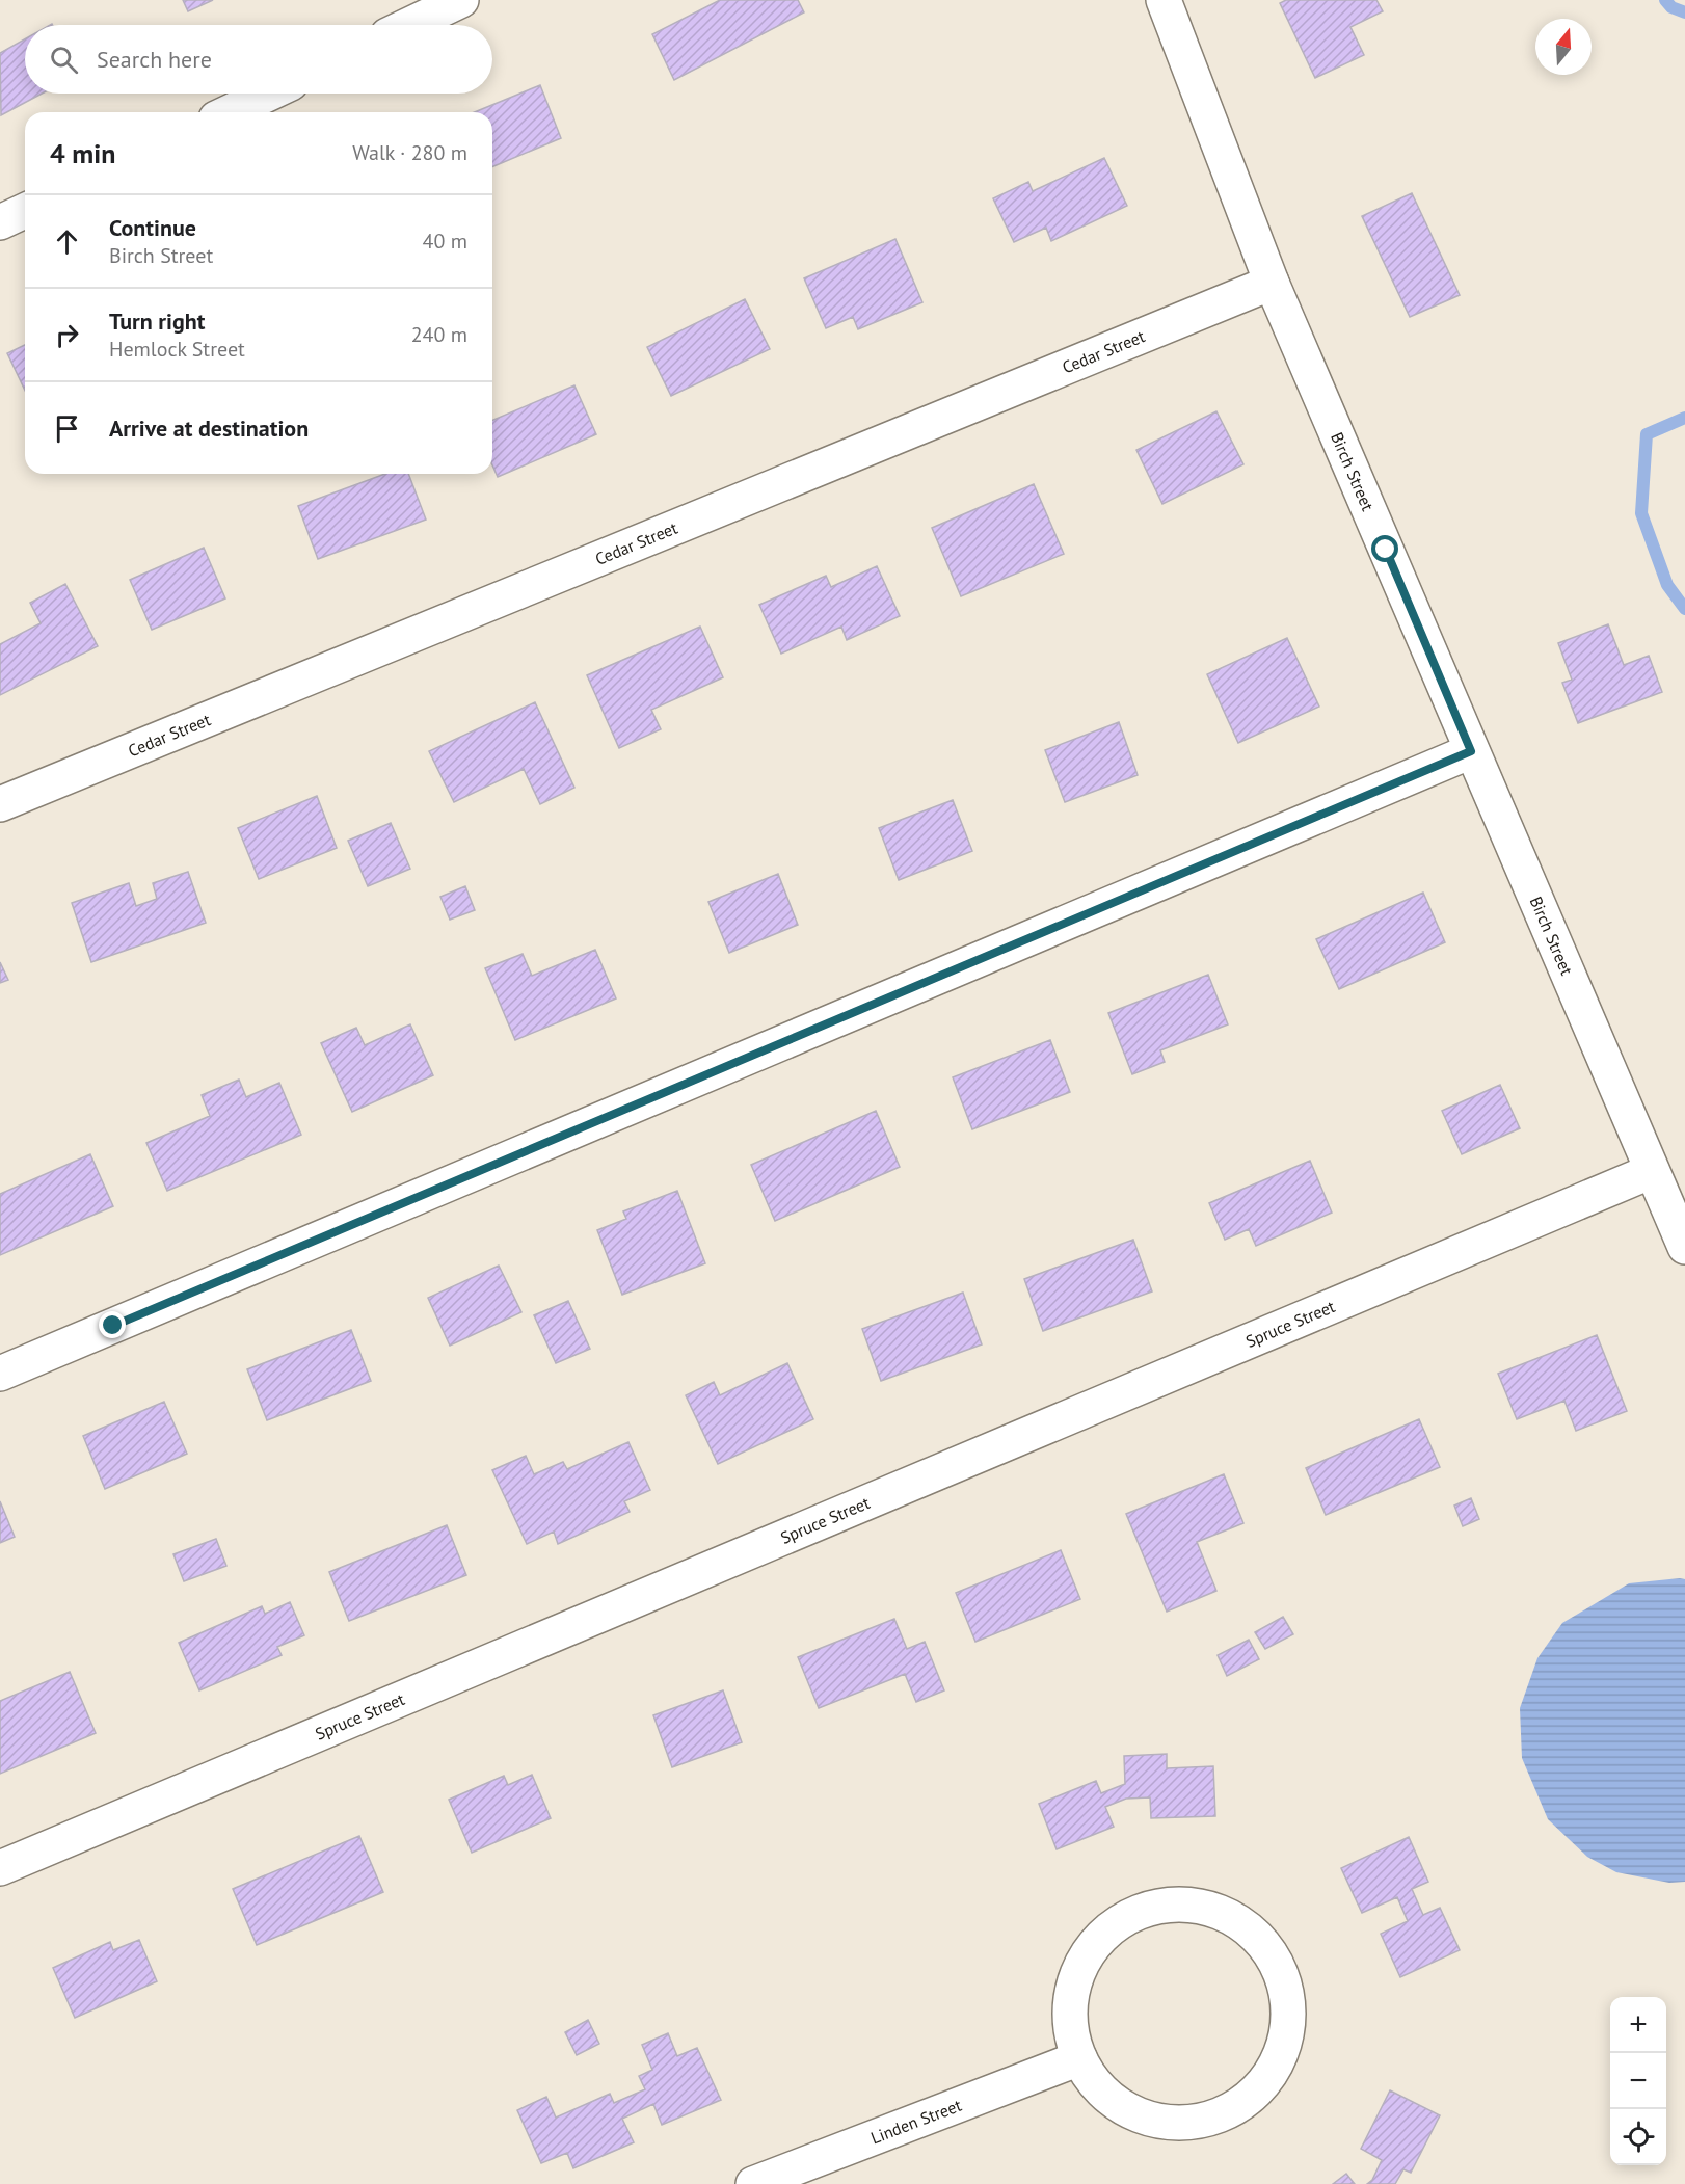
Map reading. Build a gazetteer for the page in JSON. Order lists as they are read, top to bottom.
{
  "streets": {
    "street": [
      "Cedar Street",
      "Birch Street",
      "Spruce Street",
      "Linden Street"
    ]
  },
  "crossings": [
    ["Cedar Street", "Birch Street"],
    ["Birch Street", "Spruce Street"]
  ],
  "north": "top",
  "page": {
    "search": "Search here",
    "heading": ["4 min", "Walk · 280 m"],
    "list": [
      ["Continue", "Birch Street", "40 m"],
      ["Turn right", "Hemlock Street", "240 m"],
      "Arrive at destination"
    ],
    "map_buttons": ["+", "−"]
  }
}
